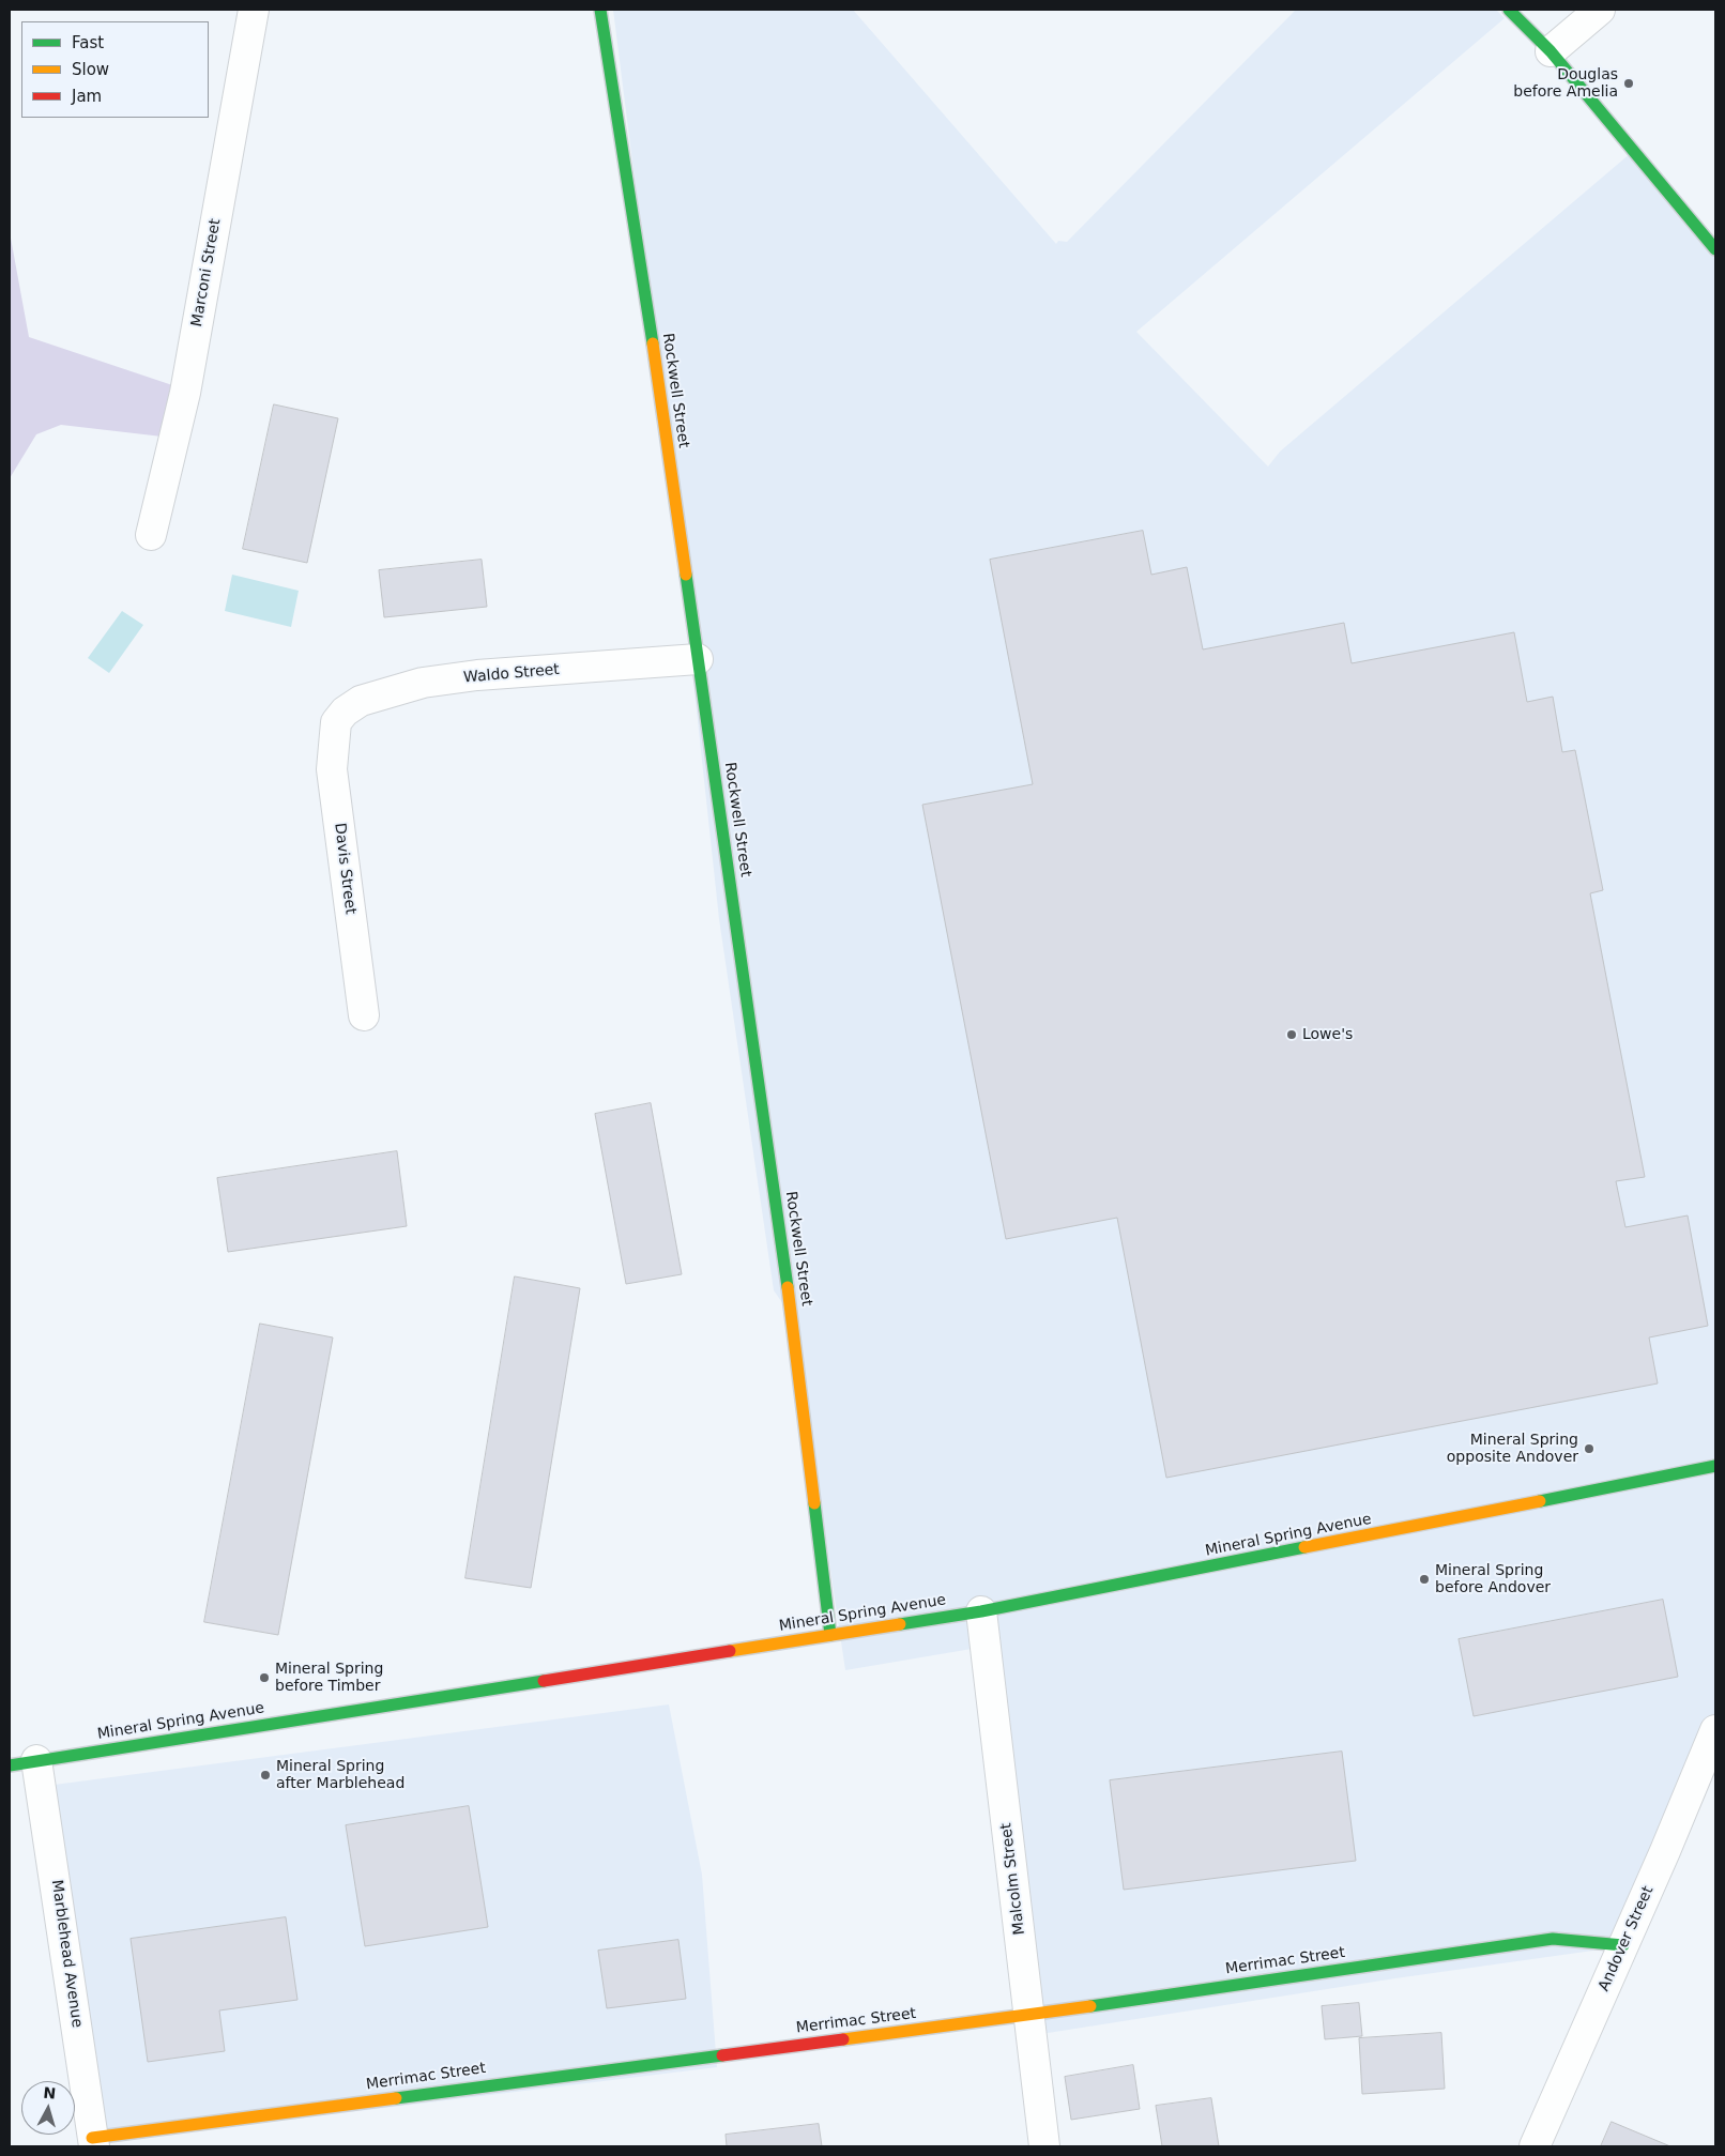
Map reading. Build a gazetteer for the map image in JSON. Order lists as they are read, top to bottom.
{
  "streets": {
    "street": [
      "Marconi Street",
      "Rockwell Street",
      "Waldo Street",
      "Davis Street",
      "Mineral Spring Avenue",
      "Malcolm Street",
      "Andover Street",
      "Marblehead Avenue",
      "Merrimac Street"
    ]
  },
  "crossings": [
    ["Rockwell Street", "Waldo Street"],
    ["Rockwell Street", "Mineral Spring Avenue"],
    ["Waldo Street", "Davis Street"],
    ["Mineral Spring Avenue", "Malcolm Street"],
    ["Mineral Spring Avenue", "Marblehead Avenue"],
    ["Malcolm Street", "Merrimac Street"],
    ["Andover Street", "Merrimac Street"],
    ["Marblehead Avenue", "Merrimac Street"]
  ],
  "places": [
    "Douglas before Amelia",
    "Lowe's",
    "Mineral Spring opposite Andover",
    "Mineral Spring before Andover",
    "Mineral Spring before Timber",
    "Mineral Spring after Marblehead"
  ],
  "legend": ["Fast", "Slow", "Jam"],
  "north": "top"
}
